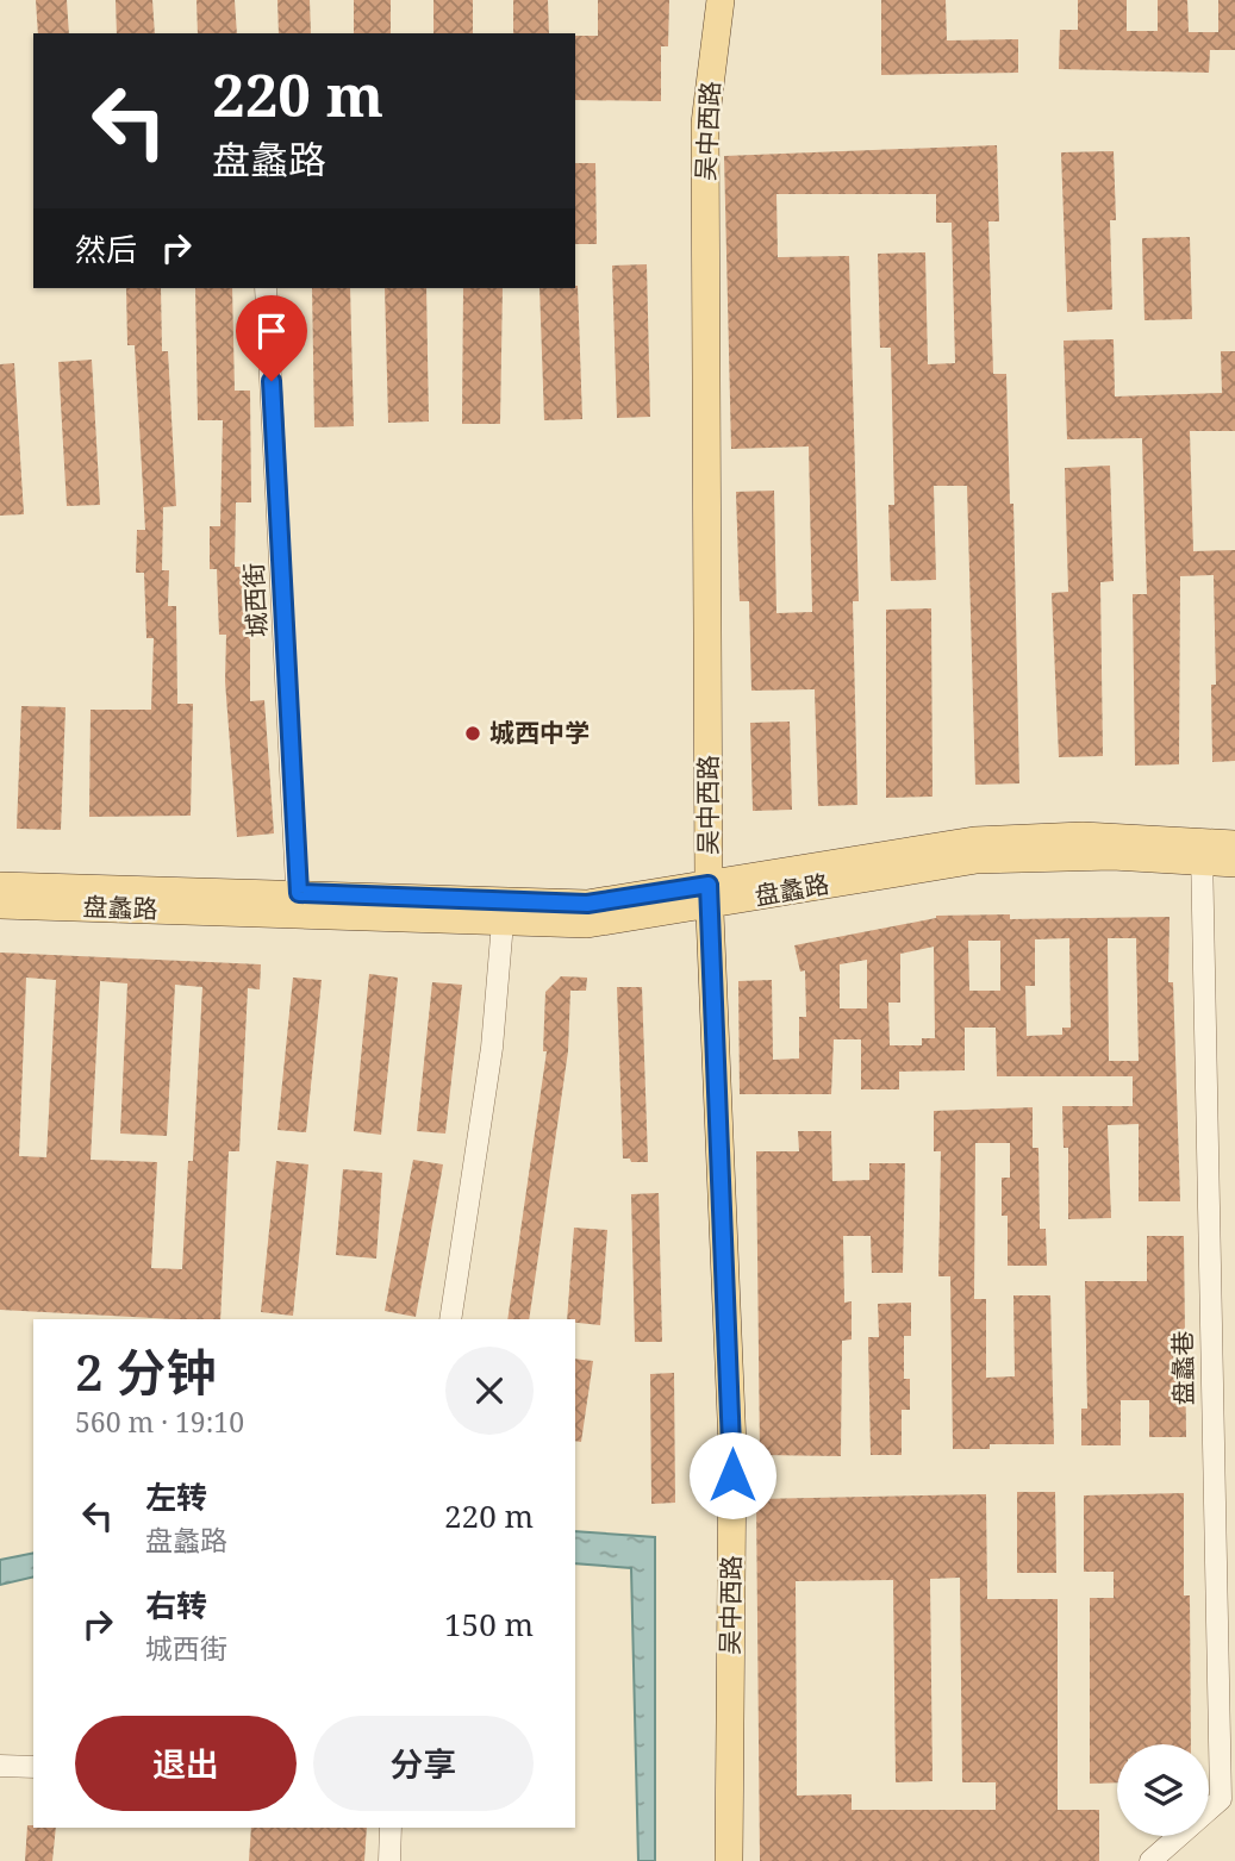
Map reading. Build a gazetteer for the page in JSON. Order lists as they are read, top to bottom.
{
  "streets": {
    "main road": ["吴中西路", "盘蠡路"],
    "street": ["城西街", "盘蠡巷"]
  },
  "crossings": [
    ["吴中西路", "盘蠡路"],
    ["城西街", "盘蠡路"],
    ["盘蠡路", "盘蠡巷"]
  ],
  "places": ["城西中学"],
  "page": {
    "turn": ["220 m", "盘蠡路"],
    "then": "然后",
    "heading": ["2 分钟", "560 m · 19:10"],
    "list": [
      {
        "name": "左转",
        "note": "盘蠡路",
        "value": "220 m"
      },
      {
        "name": "右转",
        "note": "城西街",
        "value": "150 m"
      }
    ],
    "buttons": ["退出", "分享"]
  }
}
